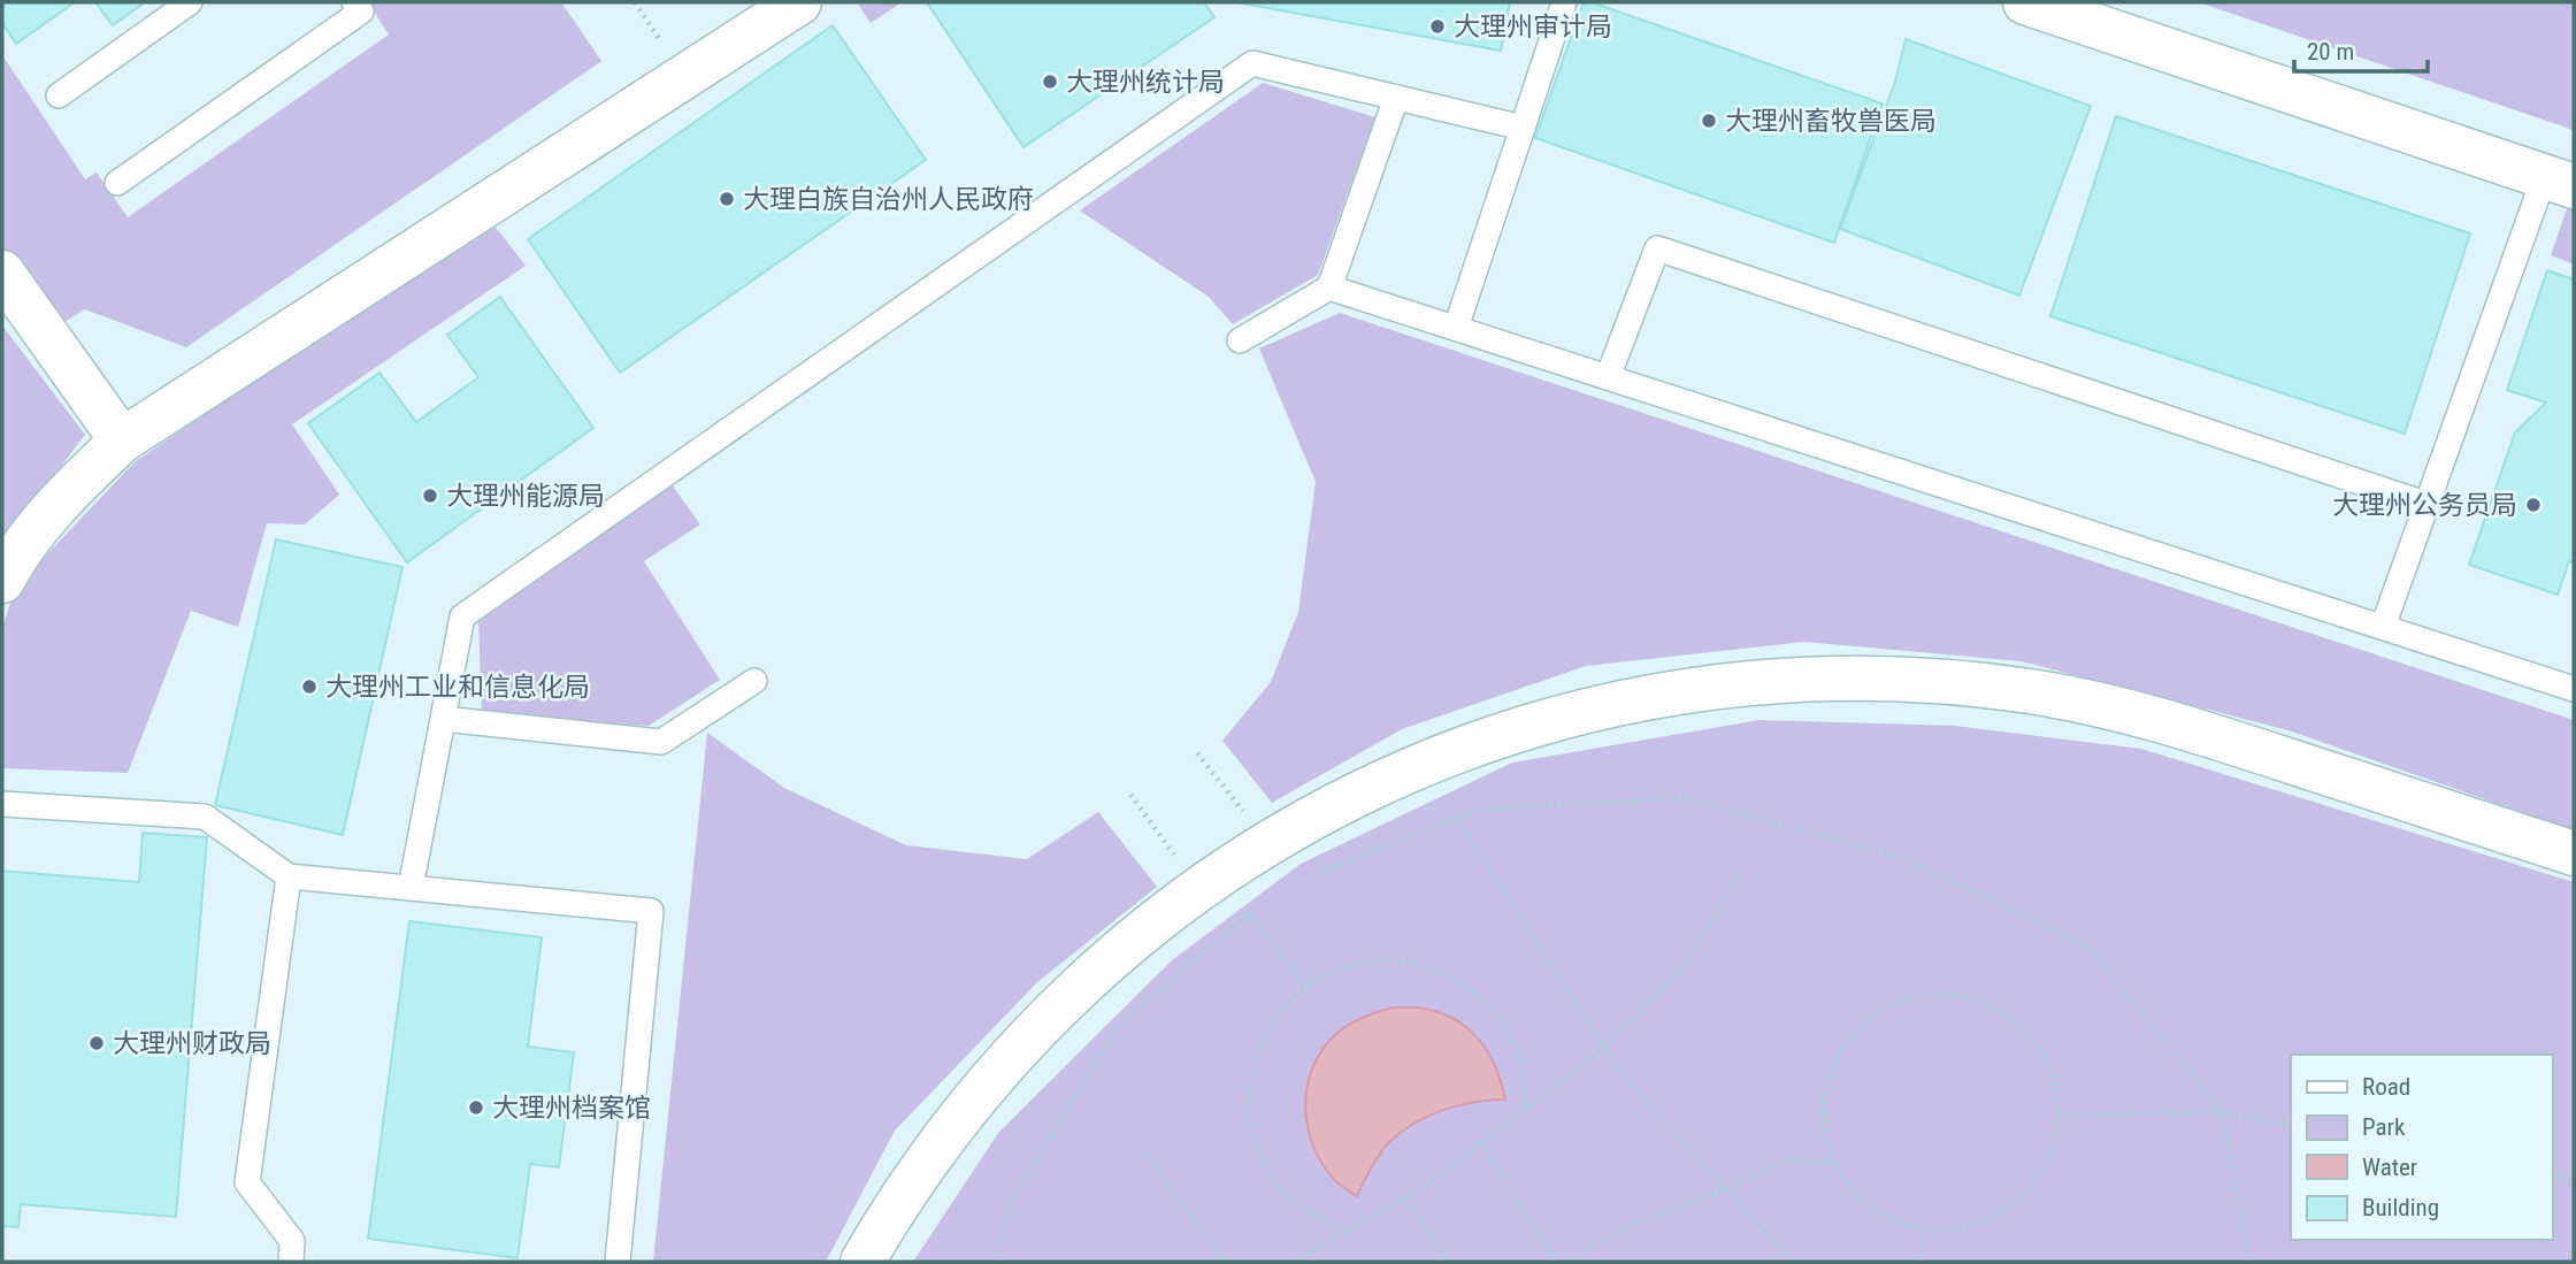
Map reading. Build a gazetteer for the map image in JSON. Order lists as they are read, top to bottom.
{
  "places": [
    "大理州审计局",
    "大理州统计局",
    "大理州畜牧兽医局",
    "大理白族自治州人民政府",
    "大理州能源局",
    "大理州公务员局",
    "大理州工业和信息化局",
    "大理州财政局",
    "大理州档案馆"
  ],
  "legend": [
    "Road",
    "Park",
    "Water",
    "Building"
  ],
  "scale_bar": "20 m"
}
